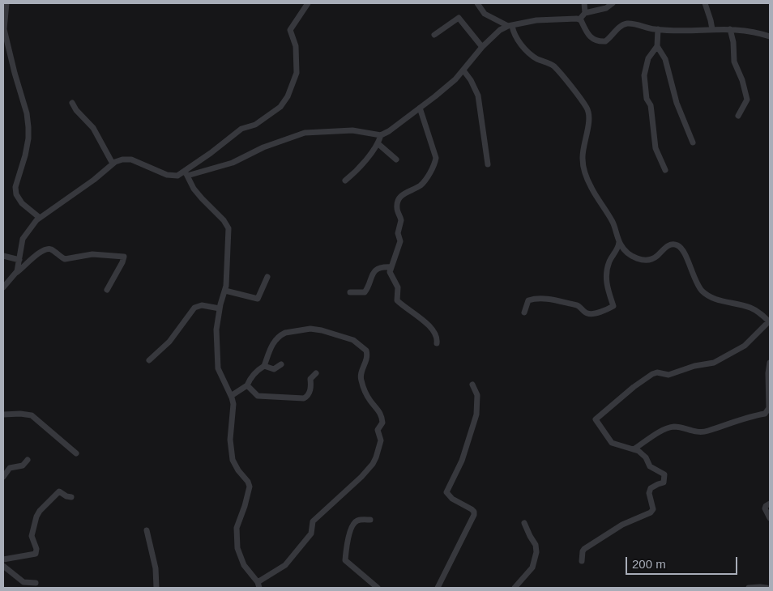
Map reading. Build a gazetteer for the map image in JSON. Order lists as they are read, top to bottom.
{
  "scale_bar": "200 m"
}
